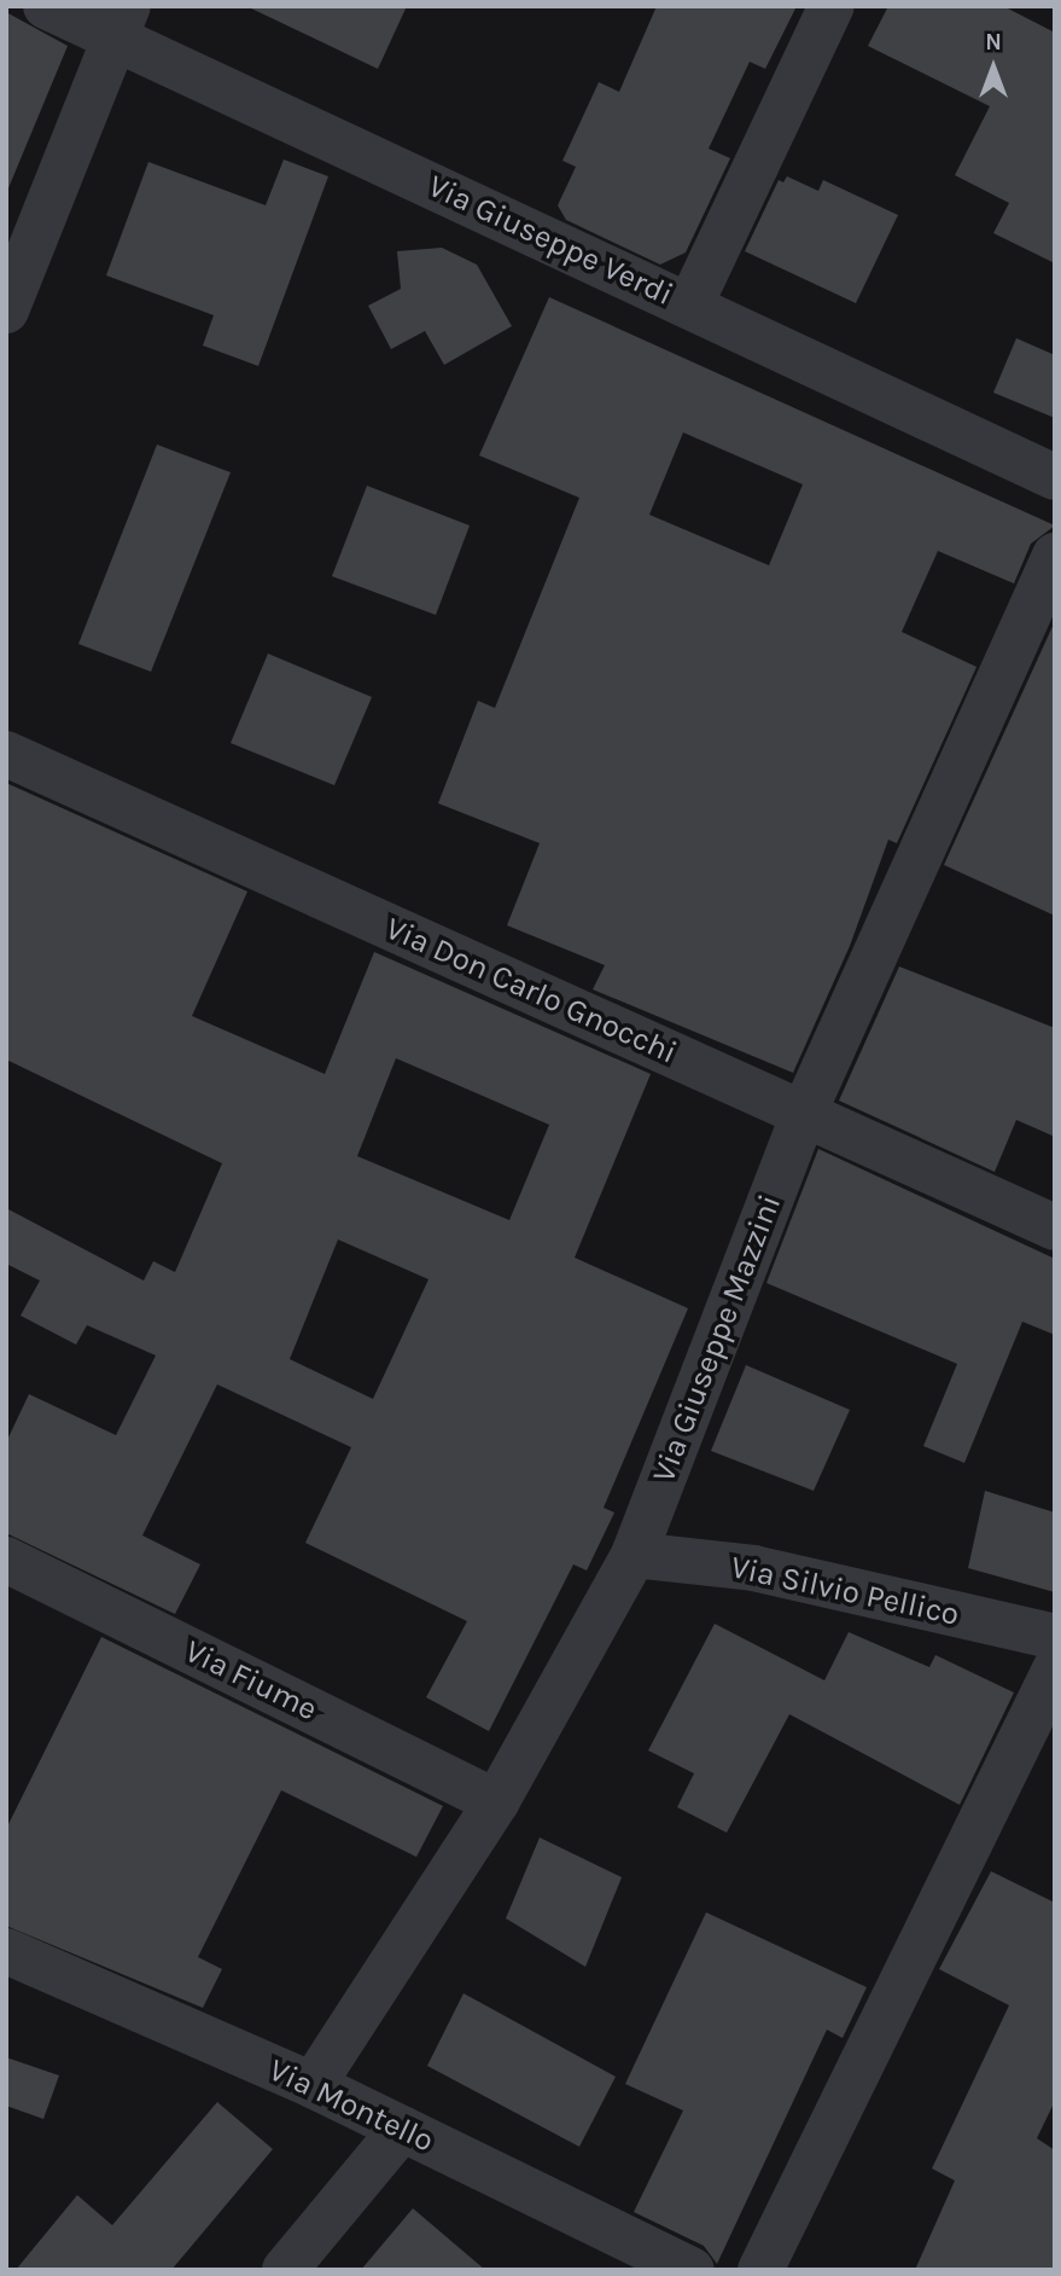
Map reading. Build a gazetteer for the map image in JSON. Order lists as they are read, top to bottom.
{
  "streets": {
    "street": [
      "Via Giuseppe Verdi",
      "Via Don Carlo Gnocchi",
      "Via Giuseppe Mazzini",
      "Via Silvio Pellico",
      "Via Fiume",
      "Via Montello"
    ]
  },
  "crossings": [
    ["Via Don Carlo Gnocchi", "Via Giuseppe Mazzini"],
    ["Via Giuseppe Mazzini", "Via Silvio Pellico"],
    ["Via Giuseppe Mazzini", "Via Fiume"],
    ["Via Giuseppe Mazzini", "Via Montello"]
  ],
  "north": "top"
}
